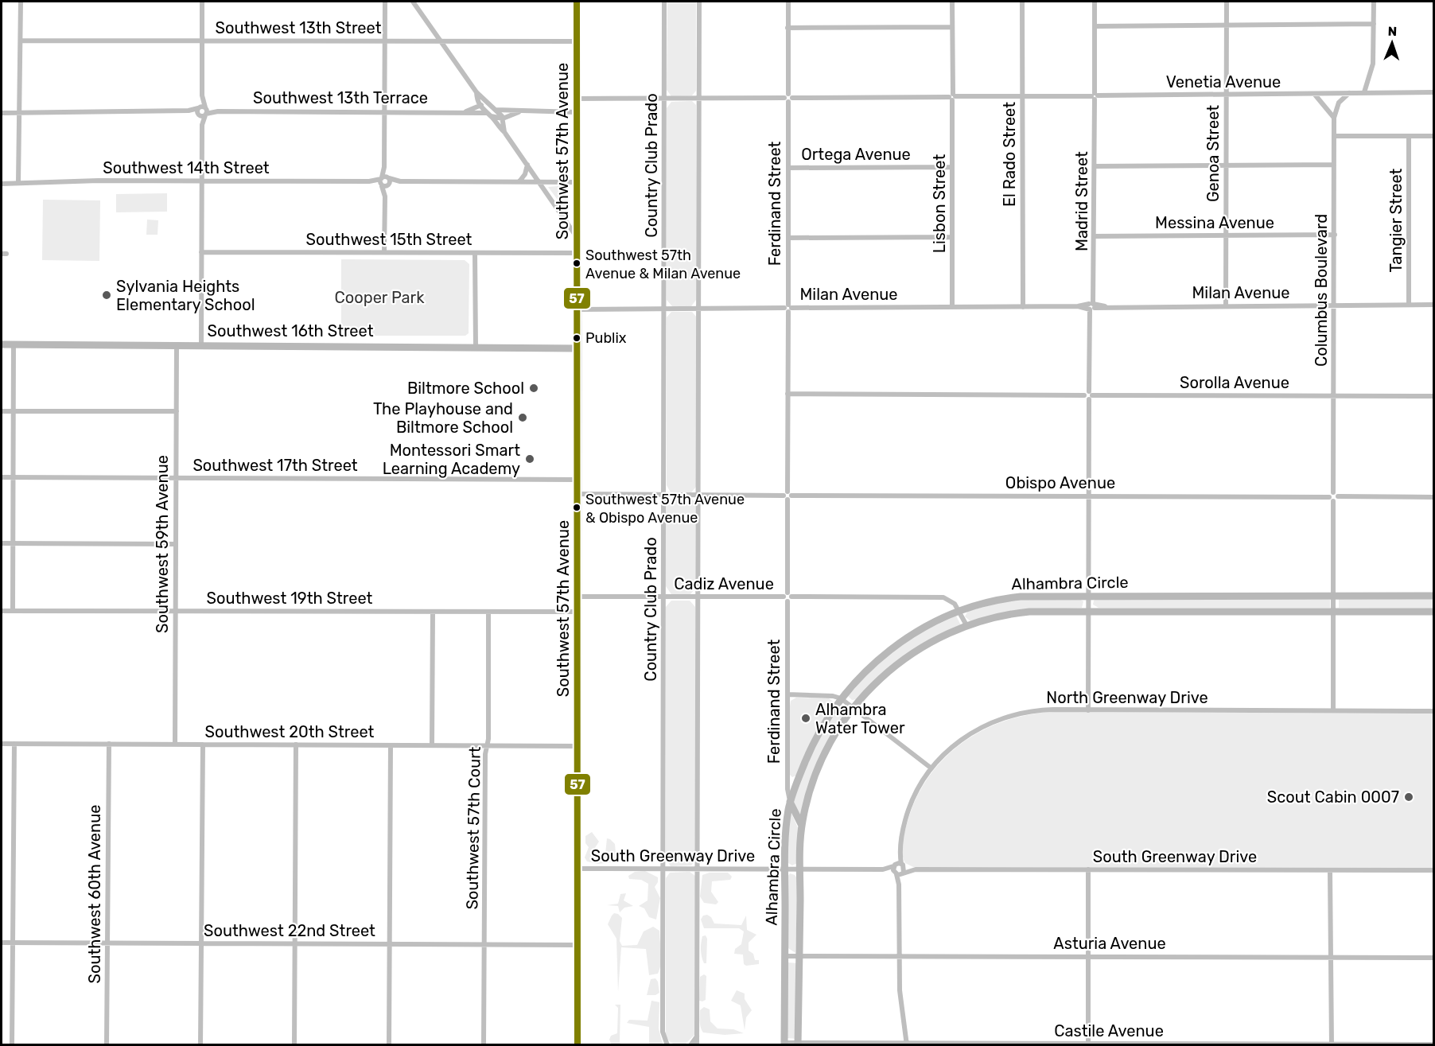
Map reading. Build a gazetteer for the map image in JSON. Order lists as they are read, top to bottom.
{
  "streets": {
    "street": [
      "Southwest 13th Street",
      "Venetia Avenue",
      "Southwest 13th Terrace",
      "Southwest 57th Avenue",
      "Genoa Street",
      "Ortega Avenue",
      "El Rado Street",
      "Country Club Prado",
      "Southwest 14th Street",
      "Madrid Street",
      "Ferdinand Street",
      "Lisbon Street",
      "Tangier Street",
      "Messina Avenue",
      "Southwest 15th Street",
      "Columbus Boulevard",
      "Milan Avenue",
      "Southwest 16th Street",
      "Sorolla Avenue",
      "Southwest 17th Street",
      "Obispo Avenue",
      "Southwest 59th Avenue",
      "Alhambra Circle",
      "Cadiz Avenue",
      "Southwest 19th Street",
      "North Greenway Drive",
      "Southwest 20th Street",
      "Southwest 57th Court",
      "South Greenway Drive",
      "Southwest 60th Avenue",
      "Southwest 22nd Street",
      "Asturia Avenue",
      "Castile Avenue"
    ]
  },
  "crossings": [
    ["Southwest 13th Street", "Southwest 57th Avenue"],
    ["Venetia Avenue", "Southwest 57th Avenue"],
    ["Venetia Avenue", "Genoa Street"],
    ["Venetia Avenue", "El Rado Street"],
    ["Venetia Avenue", "Country Club Prado"],
    ["Venetia Avenue", "Madrid Street"],
    ["Venetia Avenue", "Ferdinand Street"],
    ["Venetia Avenue", "Lisbon Street"],
    ["Venetia Avenue", "Columbus Boulevard"],
    ["Southwest 57th Avenue", "Southwest 14th Street"],
    ["Southwest 57th Avenue", "Southwest 15th Street"],
    ["Southwest 57th Avenue", "Milan Avenue"],
    ["Southwest 57th Avenue", "Southwest 16th Street"],
    ["Southwest 57th Avenue", "Southwest 17th Street"],
    ["Southwest 57th Avenue", "Obispo Avenue"],
    ["Southwest 57th Avenue", "Cadiz Avenue"],
    ["Southwest 57th Avenue", "Southwest 19th Street"],
    ["Southwest 57th Avenue", "Southwest 20th Street"],
    ["Southwest 57th Avenue", "South Greenway Drive"],
    ["Southwest 57th Avenue", "Southwest 22nd Street"],
    ["Genoa Street", "Messina Avenue"],
    ["Genoa Street", "Milan Avenue"],
    ["Ortega Avenue", "Ferdinand Street"],
    ["Ortega Avenue", "Lisbon Street"],
    ["El Rado Street", "Milan Avenue"],
    ["Country Club Prado", "Milan Avenue"],
    ["Country Club Prado", "Obispo Avenue"],
    ["Country Club Prado", "Cadiz Avenue"],
    ["Country Club Prado", "South Greenway Drive"],
    ["Madrid Street", "Messina Avenue"],
    ["Madrid Street", "Milan Avenue"],
    ["Madrid Street", "Sorolla Avenue"],
    ["Madrid Street", "Obispo Avenue"],
    ["Madrid Street", "Alhambra Circle"],
    ["Madrid Street", "North Greenway Drive"],
    ["Ferdinand Street", "Milan Avenue"],
    ["Ferdinand Street", "Sorolla Avenue"],
    ["Ferdinand Street", "Obispo Avenue"],
    ["Ferdinand Street", "Alhambra Circle"],
    ["Ferdinand Street", "Cadiz Avenue"],
    ["Lisbon Street", "Milan Avenue"],
    ["Tangier Street", "Milan Avenue"],
    ["Messina Avenue", "Columbus Boulevard"],
    ["Columbus Boulevard", "Milan Avenue"],
    ["Columbus Boulevard", "Sorolla Avenue"],
    ["Columbus Boulevard", "Obispo Avenue"],
    ["Columbus Boulevard", "Alhambra Circle"],
    ["Columbus Boulevard", "North Greenway Drive"],
    ["Southwest 16th Street", "Southwest 59th Avenue"],
    ["Southwest 17th Street", "Southwest 59th Avenue"],
    ["Southwest 59th Avenue", "Southwest 19th Street"],
    ["Southwest 59th Avenue", "Southwest 20th Street"],
    ["Alhambra Circle", "Cadiz Avenue"],
    ["Alhambra Circle", "South Greenway Drive"],
    ["Alhambra Circle", "Asturia Avenue"],
    ["Alhambra Circle", "Castile Avenue"],
    ["Southwest 19th Street", "Southwest 57th Court"],
    ["North Greenway Drive", "South Greenway Drive"],
    ["Southwest 20th Street", "Southwest 57th Court"],
    ["Southwest 20th Street", "Southwest 60th Avenue"],
    ["Southwest 57th Court", "Southwest 22nd Street"],
    ["Southwest 60th Avenue", "Southwest 22nd Street"]
  ],
  "parks": ["Cooper Park"],
  "places": [
    "Southwest 57th Avenue & Milan Avenue",
    "Sylvania Heights Elementary School",
    "Publix",
    "Biltmore School",
    "The Playhouse and Biltmore School",
    "Montessori Smart Learning Academy",
    "Southwest 57th Avenue & Obispo Avenue",
    "Alhambra Water Tower",
    "Scout Cabin 0007"
  ],
  "lines": ["transit line 57"],
  "north": "top"
}
